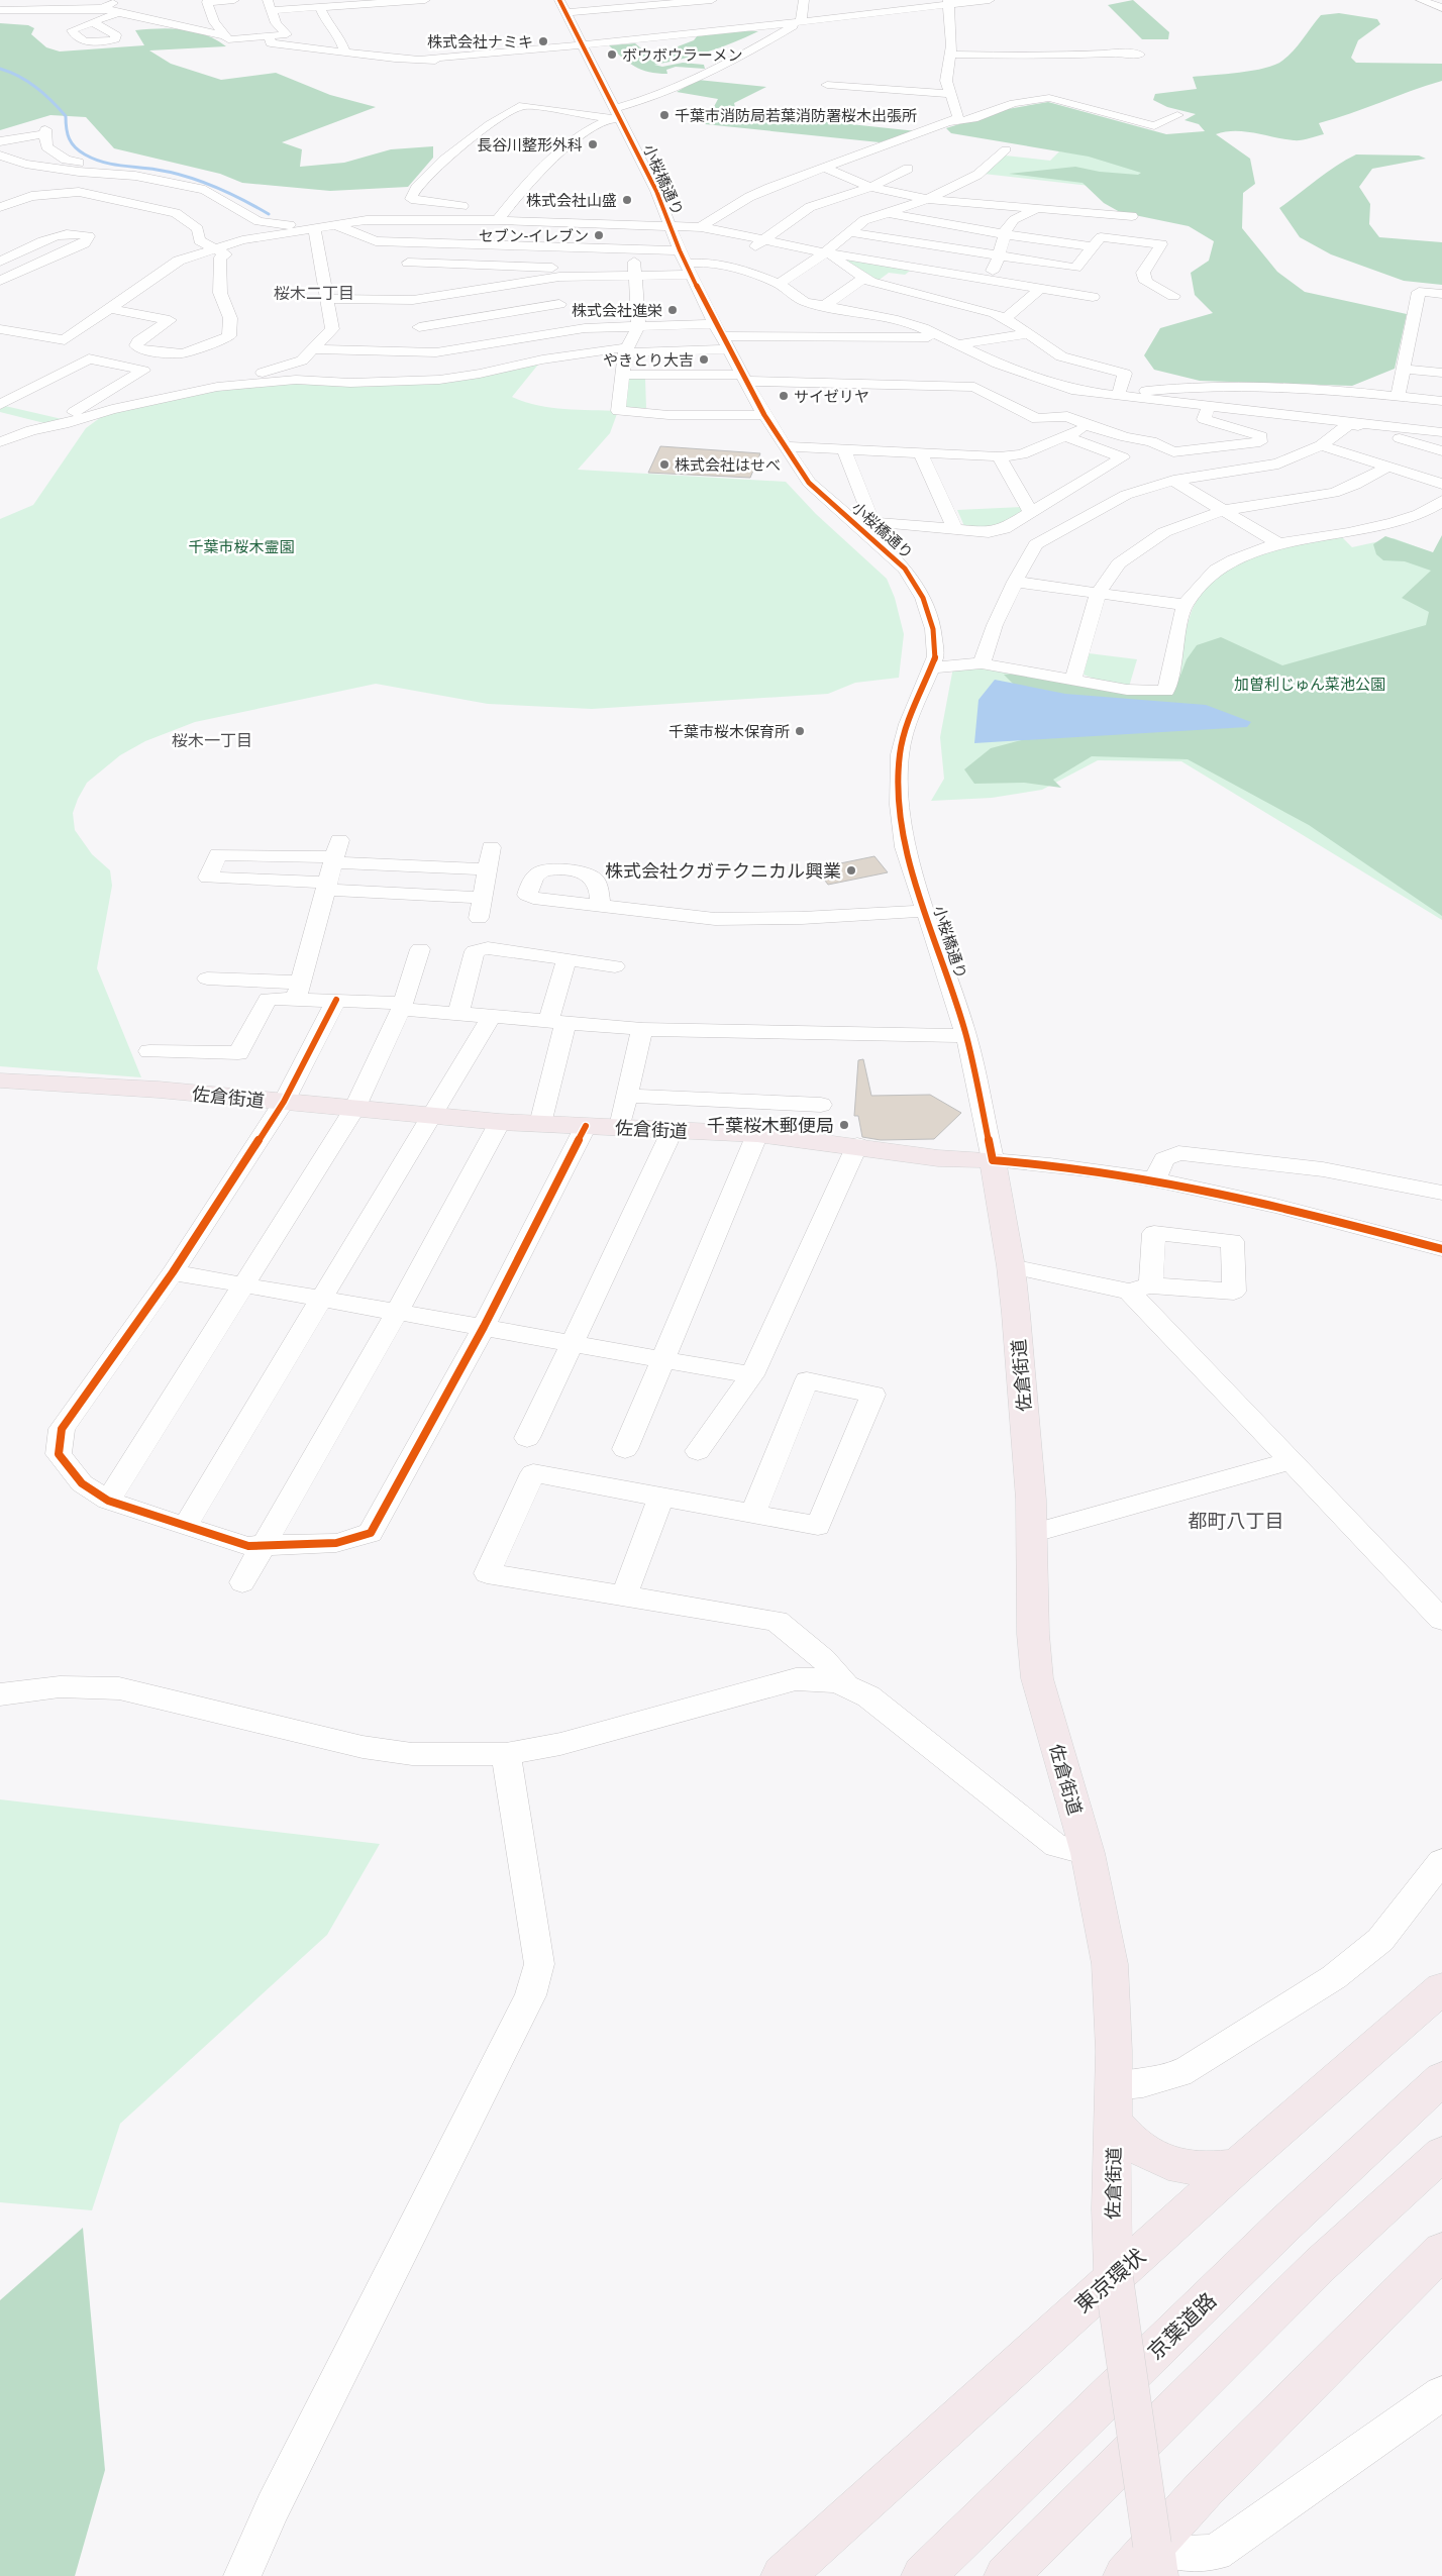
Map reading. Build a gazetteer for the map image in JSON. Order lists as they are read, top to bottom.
{
  "streets": {
    "highway": ["佐倉街道", "東京環状", "京葉道路"],
    "street": ["小桜橋通り"]
  },
  "crossings": [
    ["小桜橋通り", "佐倉街道"],
    ["佐倉街道", "東京環状"]
  ],
  "districts": ["桜木二丁目", "桜木一丁目", "都町八丁目"],
  "parks": ["千葉市桜木霊園", "加曽利じゅん菜池公園"],
  "places": [
    "株式会社ナミキ",
    "ボウボウラーメン",
    "千葉市消防局若葉消防署桜木出張所",
    "長谷川整形外科",
    "株式会社山盛",
    "セブン-イレブン",
    "株式会社進栄",
    "やきとり大吉",
    "サイゼリヤ",
    "株式会社はせべ",
    "千葉市桜木保育所",
    "株式会社クガテクニカル興業",
    "千葉桜木郵便局"
  ]
}
